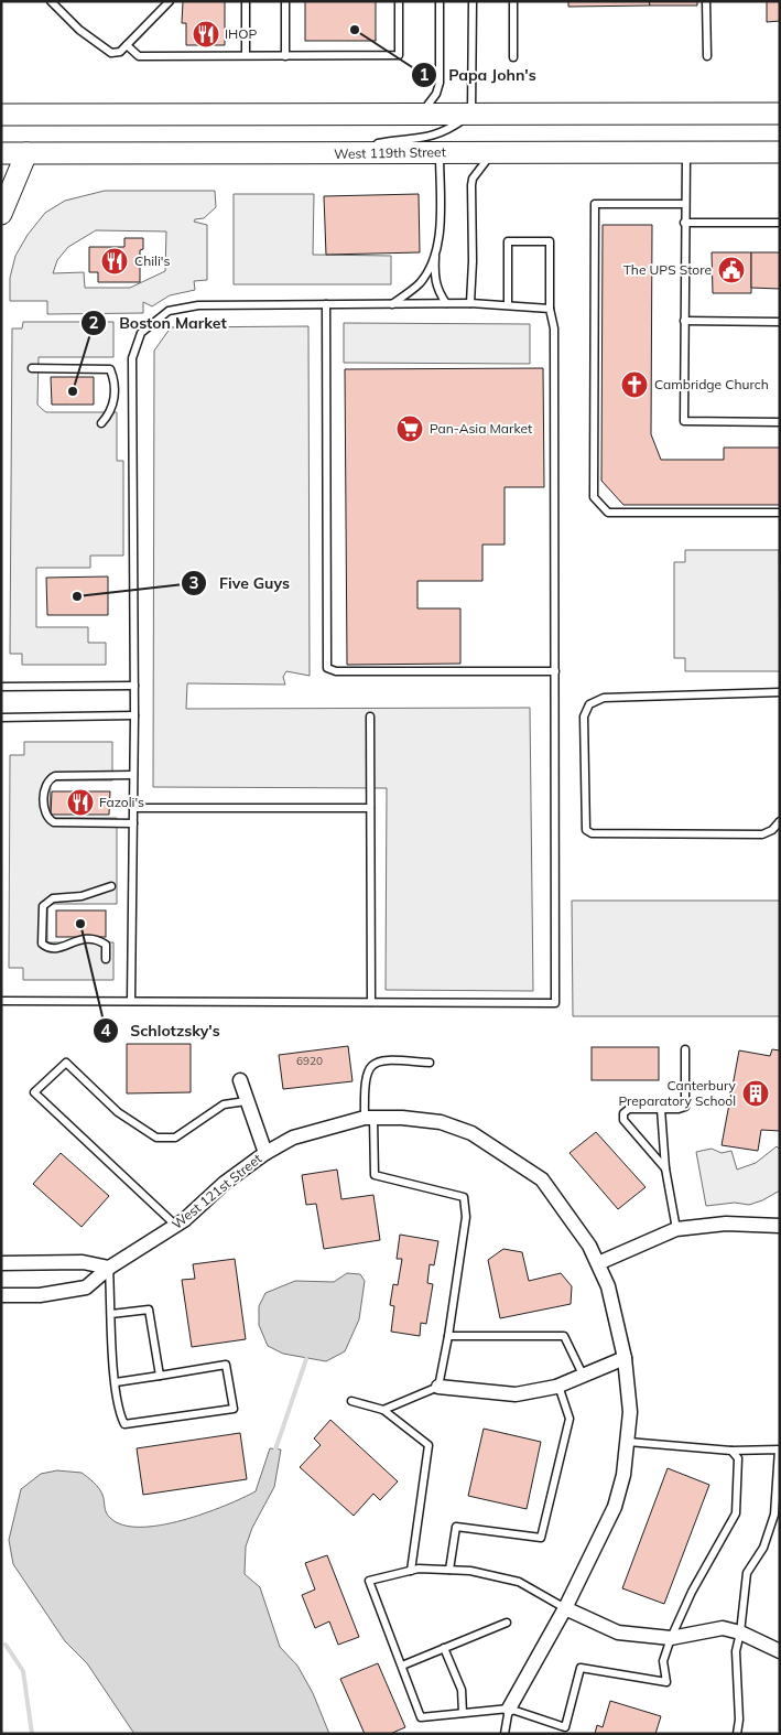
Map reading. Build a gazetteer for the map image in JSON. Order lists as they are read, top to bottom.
{
  "streets": {
    "main road": ["West 119th Street"],
    "street": ["West 121st Street"]
  },
  "places": {
    "other": [
      "Papa John's",
      "Boston Market",
      "Five Guys",
      "Schlotzsky's"
    ],
    "restaurant": ["IHOP", "Chili's", "Fazoli's"],
    "public building": ["The UPS Store"],
    "church": ["Cambridge Church"],
    "supermarket": ["Pan-Asia Market"],
    "building": ["Canterbury Preparatory School"]
  },
  "house_numbers": ["6920"]
}
